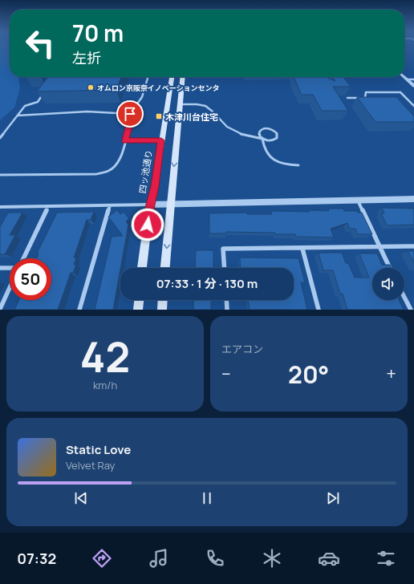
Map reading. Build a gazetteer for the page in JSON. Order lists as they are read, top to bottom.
{
  "streets": {
    "main road": ["四ッ池通り"]
  },
  "places": {
    "other": ["オムロン京阪奈イノベーションセンタ"],
    "transit": ["木津川台住宅"]
  },
  "page": {
    "turn": ["70 m", "左折"],
    "limit": "50",
    "trip": "07:33 · 1 分 · 130 m",
    "tile": [
      ["42", "km/h"],
      "エアコン"
    ],
    "heat": ["−", "20°", "+"],
    "song": ["Static Love", "Velvet Ray"],
    "tabs": "07:32"
  }
}
